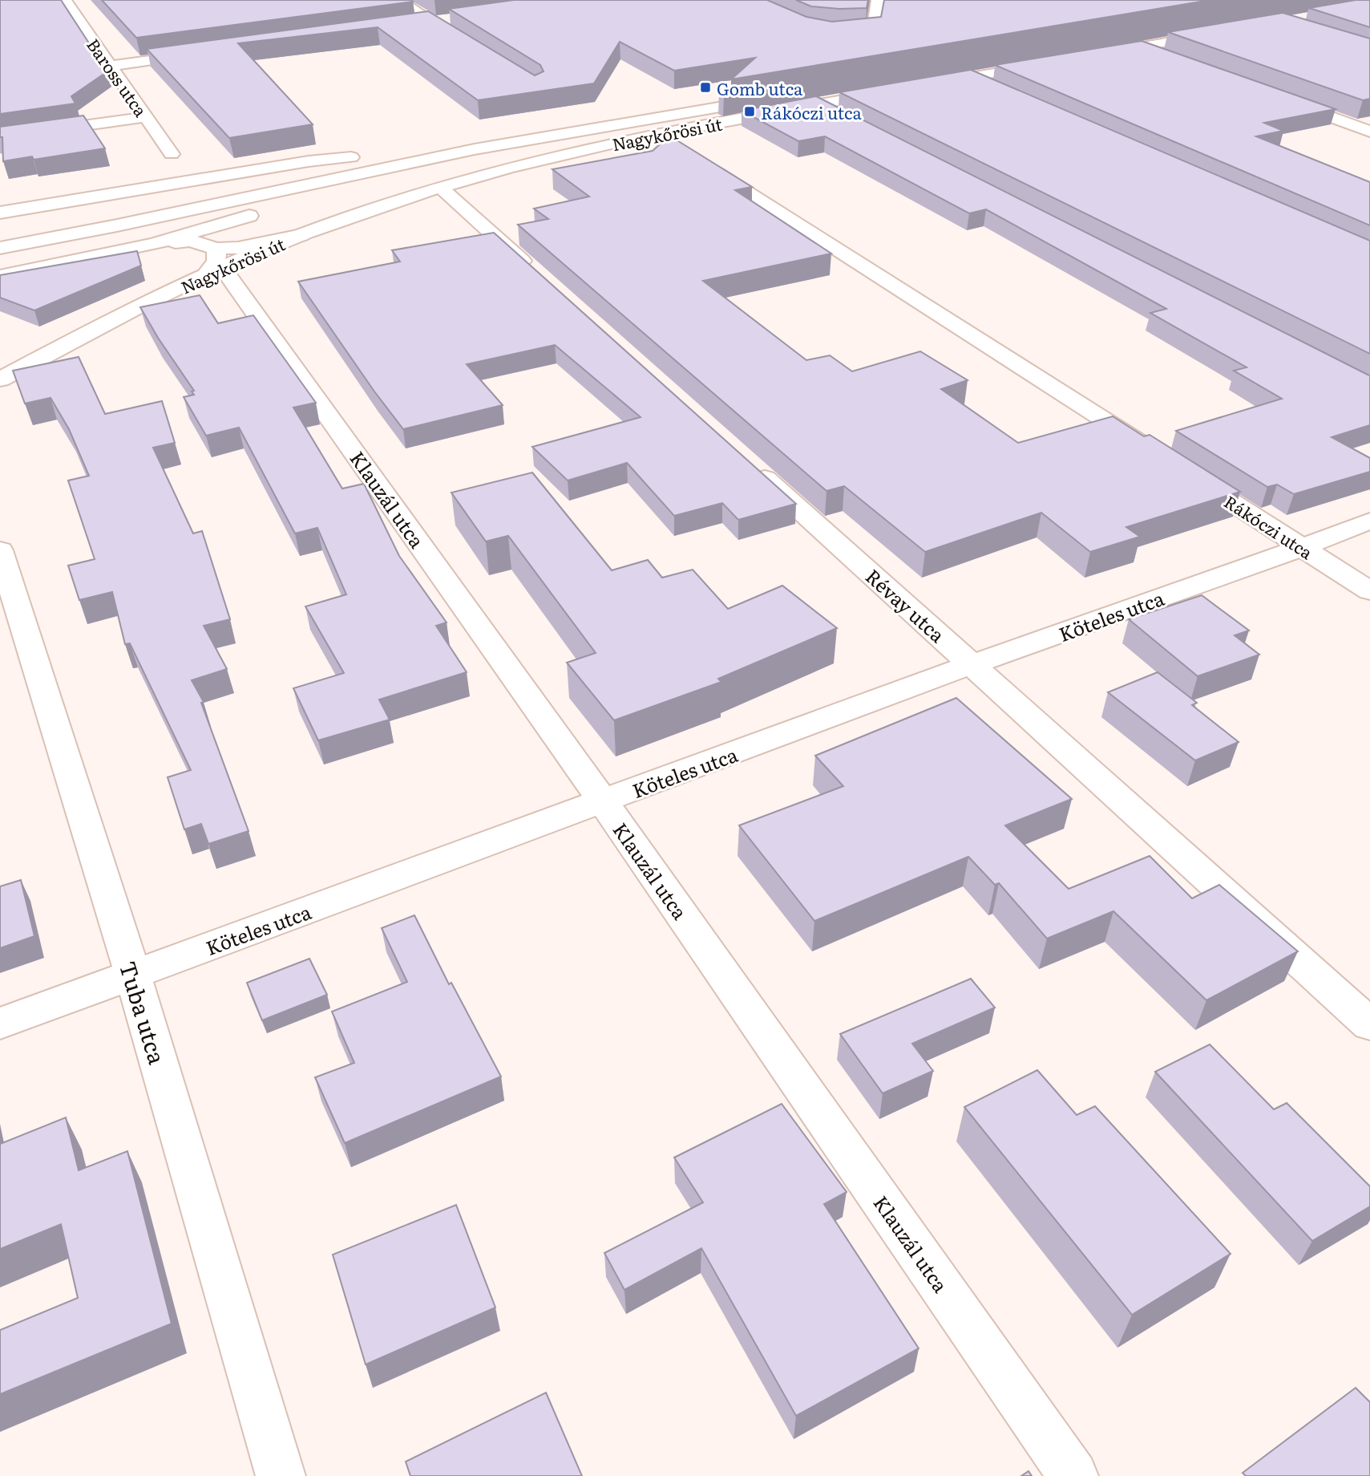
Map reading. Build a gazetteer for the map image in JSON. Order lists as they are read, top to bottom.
{
  "streets": {
    "street": [
      "Baross utca",
      "Nagykőrösi út",
      "Klauzál utca",
      "Rákóczi utca",
      "Révay utca",
      "Köteles utca",
      "Tuba utca"
    ]
  },
  "crossings": [
    ["Nagykőrösi út", "Klauzál utca"],
    ["Klauzál utca", "Köteles utca"],
    ["Rákóczi utca", "Köteles utca"],
    ["Révay utca", "Köteles utca"],
    ["Köteles utca", "Tuba utca"]
  ],
  "places": {
    "transit": ["Gomb utca", "Rákóczi utca"]
  }
}
